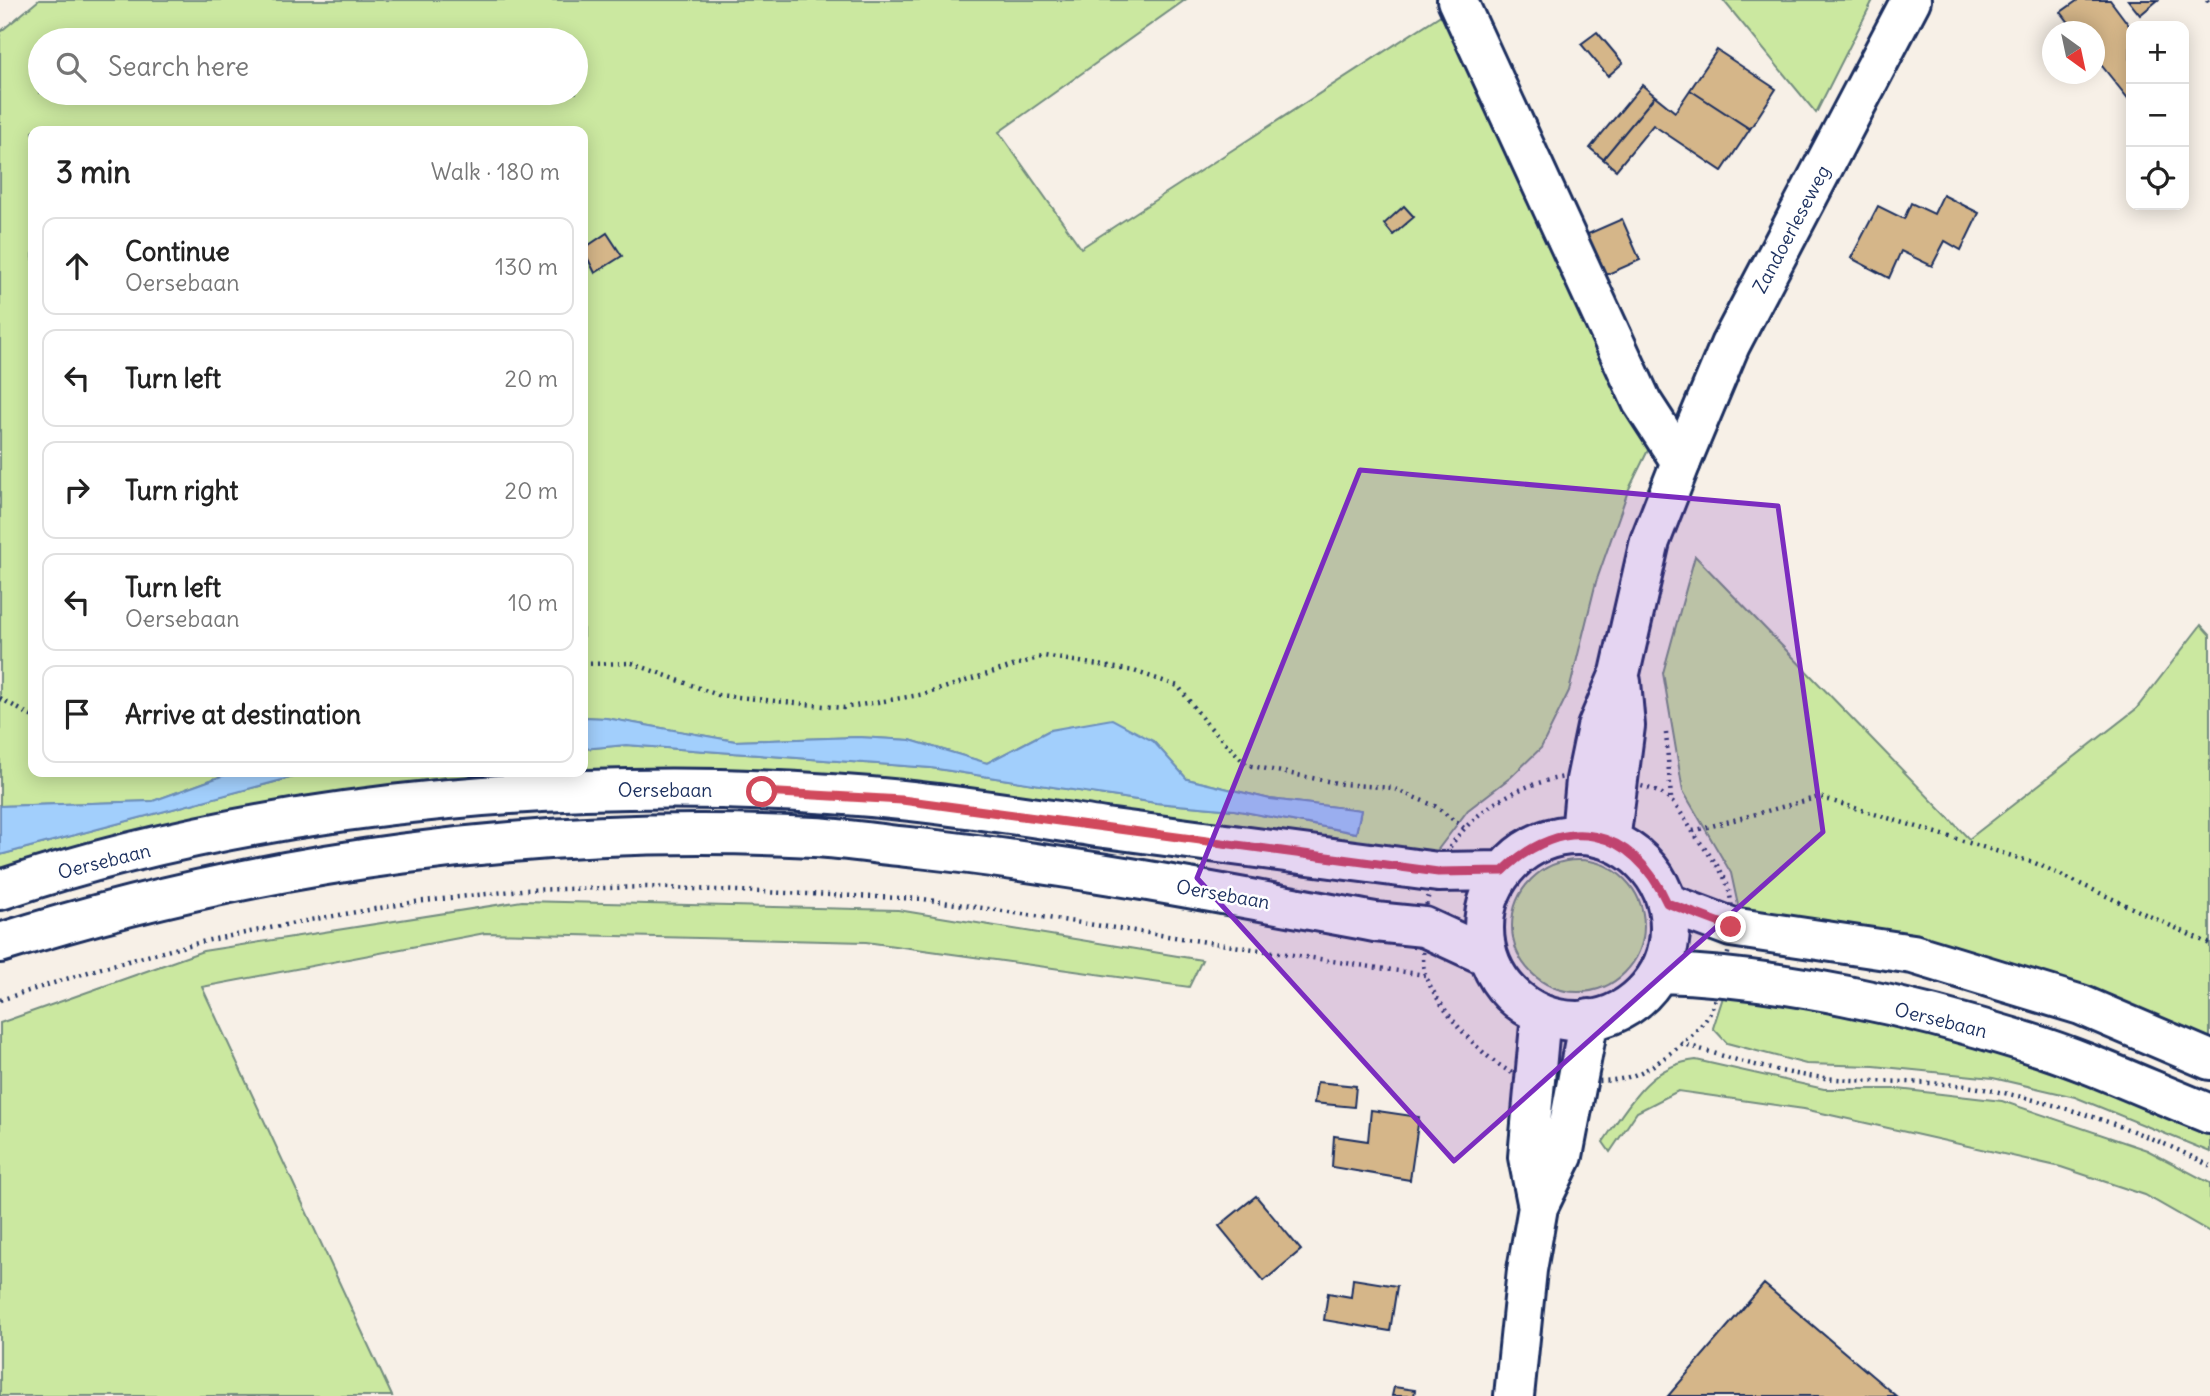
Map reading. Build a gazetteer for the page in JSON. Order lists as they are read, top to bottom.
{
  "streets": {
    "main road": ["Zandoerleseweg", "Oersebaan"]
  },
  "crossings": [
    ["Zandoerleseweg", "Oersebaan"]
  ],
  "north": "bottom right",
  "page": {
    "map_buttons": ["+", "−"],
    "search": "Search here",
    "heading": ["3 min", "Walk · 180 m"],
    "list": [
      ["Continue", "Oersebaan", "130 m"],
      ["Turn left", "20 m"],
      ["Turn right", "20 m"],
      ["Turn left", "Oersebaan", "10 m"],
      "Arrive at destination"
    ]
  }
}
